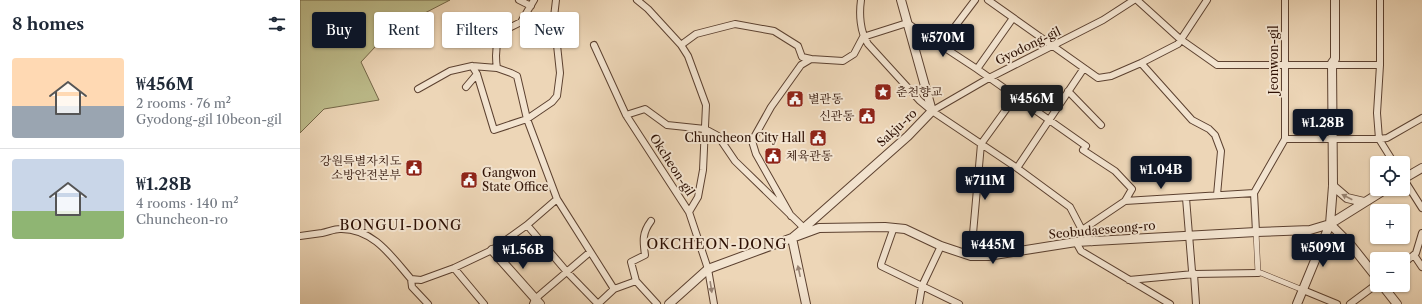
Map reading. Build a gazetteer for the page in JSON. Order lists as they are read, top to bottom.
{
  "streets": {
    "street": [
      "Gyodong-gil",
      "Jeonwon-gil",
      "Sakju-ro",
      "Okcheon-gil",
      "Seobudaeseong-ro"
    ]
  },
  "crossings": [
    ["Gyodong-gil", "Sakju-ro"],
    ["Sakju-ro", "Seobudaeseong-ro"],
    ["Okcheon-gil", "Seobudaeseong-ro"]
  ],
  "districts": ["BONGUI-DONG", "OKCHEON-DONG"],
  "places": {
    "place": ["춘천향교"],
    "public building": [
      "별관동",
      "신관동",
      "Chuncheon City Hall",
      "체육관동",
      "강원특별자치도 소방안전본부",
      "Gangwon State Office"
    ]
  },
  "page": {
    "heading": "8 homes",
    "chip": [
      "Buy",
      "Rent",
      "Filters",
      "New"
    ],
    "price": [
      "₩570M",
      "₩456M",
      "₩1.28B",
      "₩1.04B",
      "₩711M",
      "₩445M",
      "₩509M",
      "₩1.56B"
    ],
    "list": [
      {
        "name": "₩456M",
        "note": "2 rooms · 76 m² · Gyodong-gil 10beon-gil"
      },
      {
        "name": "₩1.28B",
        "note": "4 rooms · 140 m² · Chuncheon-ro"
      }
    ],
    "map_buttons": ["+", "−"]
  }
}
